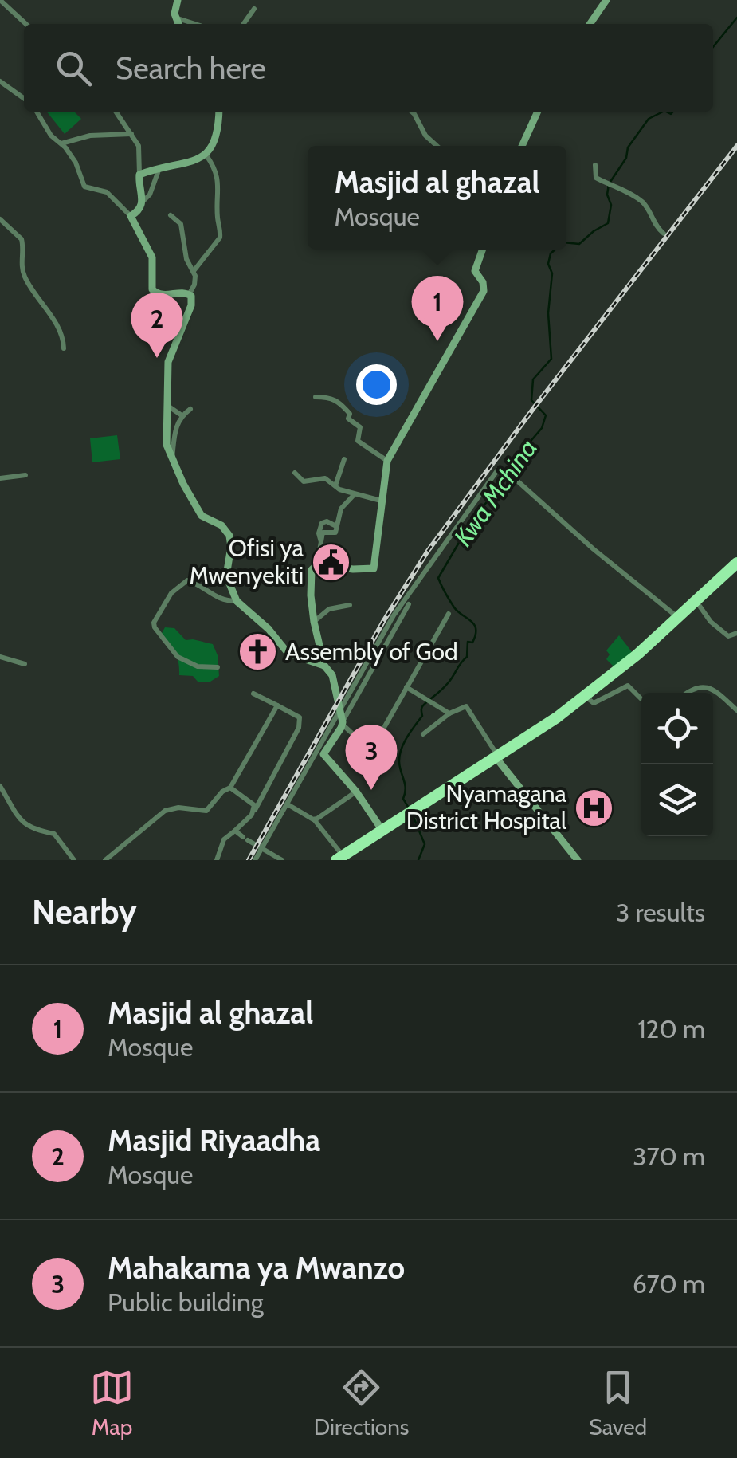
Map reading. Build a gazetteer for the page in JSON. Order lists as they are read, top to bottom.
{
  "water": ["Kwa Mchina"],
  "places": {
    "public building": ["Ofisi ya Mwenyekiti"],
    "church": ["Assembly of God"],
    "hospital": ["Nyamagana District Hospital"]
  },
  "page": {
    "search": "Search here",
    "popup": ["Masjid al ghazal", "Mosque"],
    "pins": ["1", "2", "3"],
    "heading": ["Nearby", "3 results"],
    "list": [
      {
        "mark": "1",
        "name": "Masjid al ghazal",
        "note": "Mosque",
        "value": "120 m"
      },
      {
        "mark": "2",
        "name": "Masjid Riyaadha",
        "note": "Mosque",
        "value": "370 m"
      },
      {
        "mark": "3",
        "name": "Mahakama ya Mwanzo",
        "note": "Public building",
        "value": "670 m"
      }
    ],
    "nav": ["Map", "Directions", "Saved"]
  }
}
